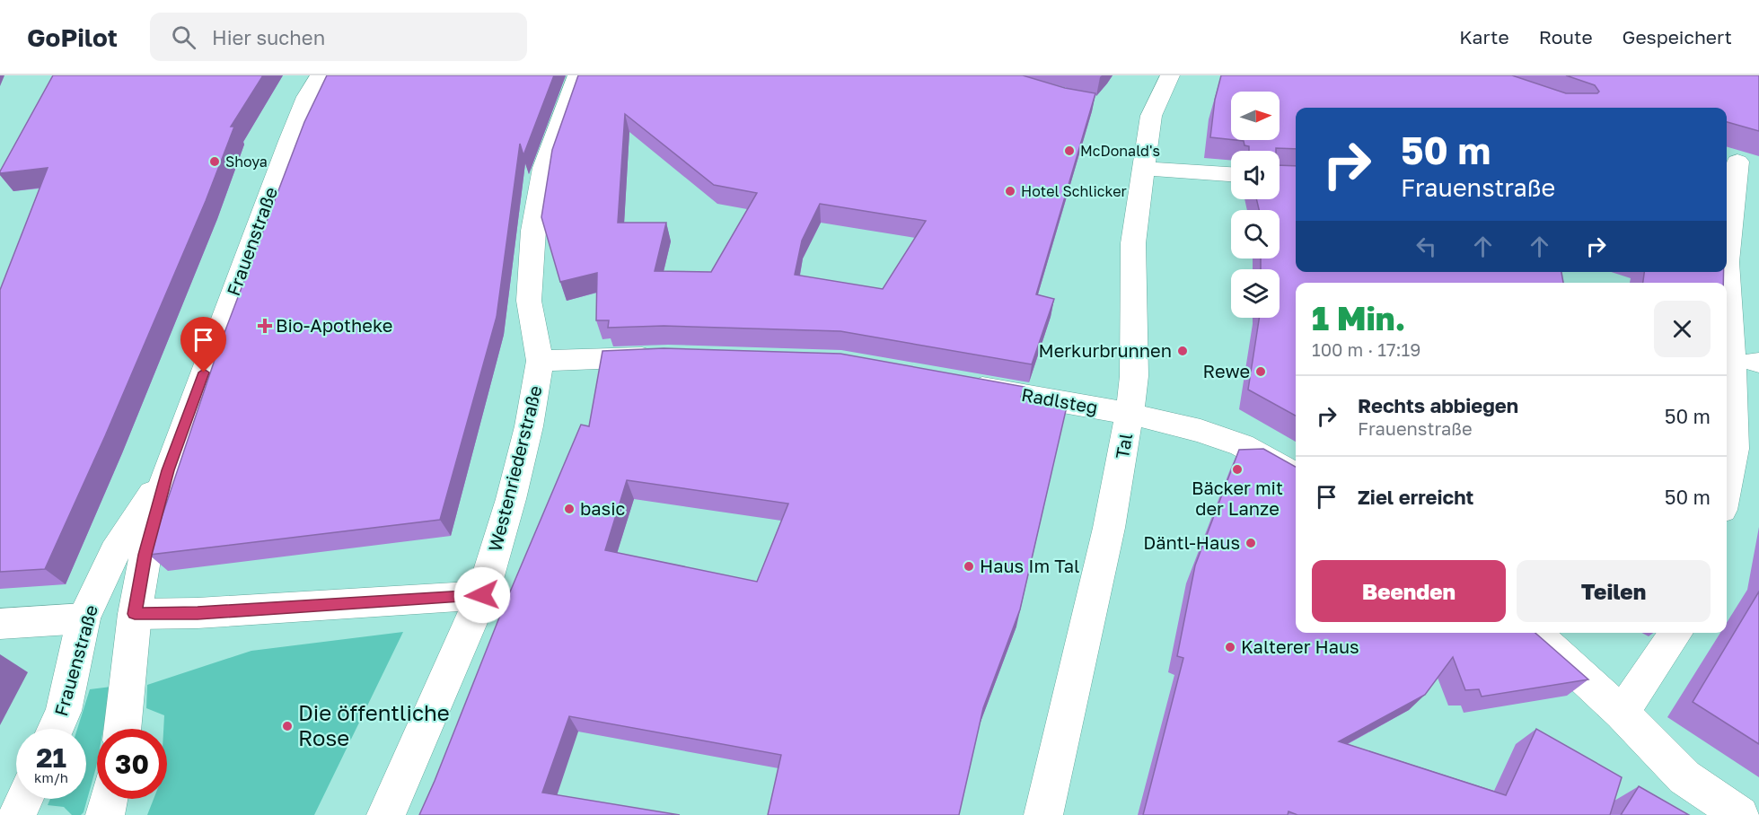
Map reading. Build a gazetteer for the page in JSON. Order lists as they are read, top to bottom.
{
  "streets": {
    "street": [
      "Frauenstraße",
      "Radlsteg",
      "Tal",
      "Westenriederstraße"
    ]
  },
  "crossings": [
    ["Radlsteg", "Tal"]
  ],
  "places": {
    "other": [
      "McDonald's",
      "Shoya",
      "Hotel Schlicker",
      "Merkurbrunnen",
      "Rewe",
      "Bäcker mit der Lanze",
      "basic",
      "Däntl-Haus",
      "Haus Im Tal",
      "Kalterer Haus",
      "Die öffentliche Rose"
    ],
    "health": ["Bio-Apotheke"]
  },
  "north": "right",
  "page": {
    "header": "GoPilot",
    "search": "Hier suchen",
    "nav": ["Karte", "Route", "Gespeichert"],
    "turn": ["50 m", "Frauenstraße"],
    "heading": ["1 Min.", "100 m · 17:19"],
    "list": [
      {
        "name": "Rechts abbiegen",
        "note": "Frauenstraße",
        "value": "50 m"
      },
      {
        "name": "Ziel erreicht",
        "value": "50 m"
      }
    ],
    "buttons": ["Beenden", "Teilen"],
    "speed": "21 km/h",
    "limit": "30"
  }
}
